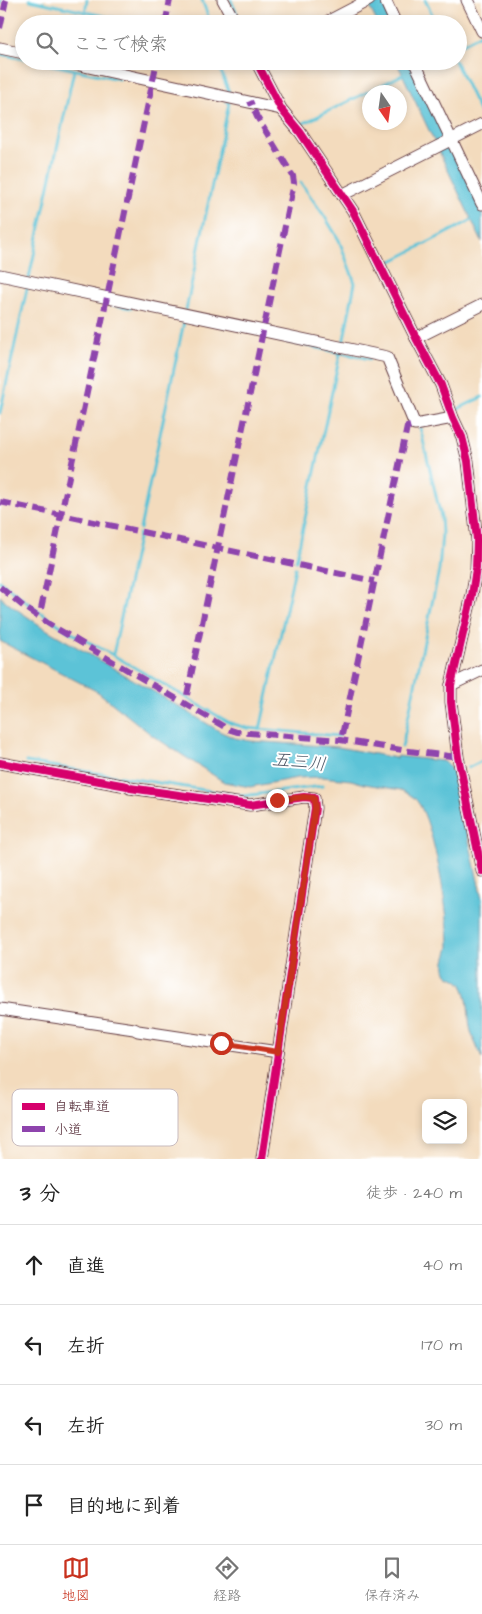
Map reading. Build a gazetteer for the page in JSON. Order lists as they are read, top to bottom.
{
  "water": ["五三川"],
  "legend": ["自転車道", "小道"],
  "north": "bottom",
  "page": {
    "search": "ここで検索",
    "heading": ["3 分", "徒歩 · 240 m"],
    "list": [
      ["直進", "40 m"],
      ["左折", "170 m"],
      ["左折", "30 m"],
      "目的地に到着"
    ],
    "nav": ["地図", "経路", "保存済み"]
  }
}
